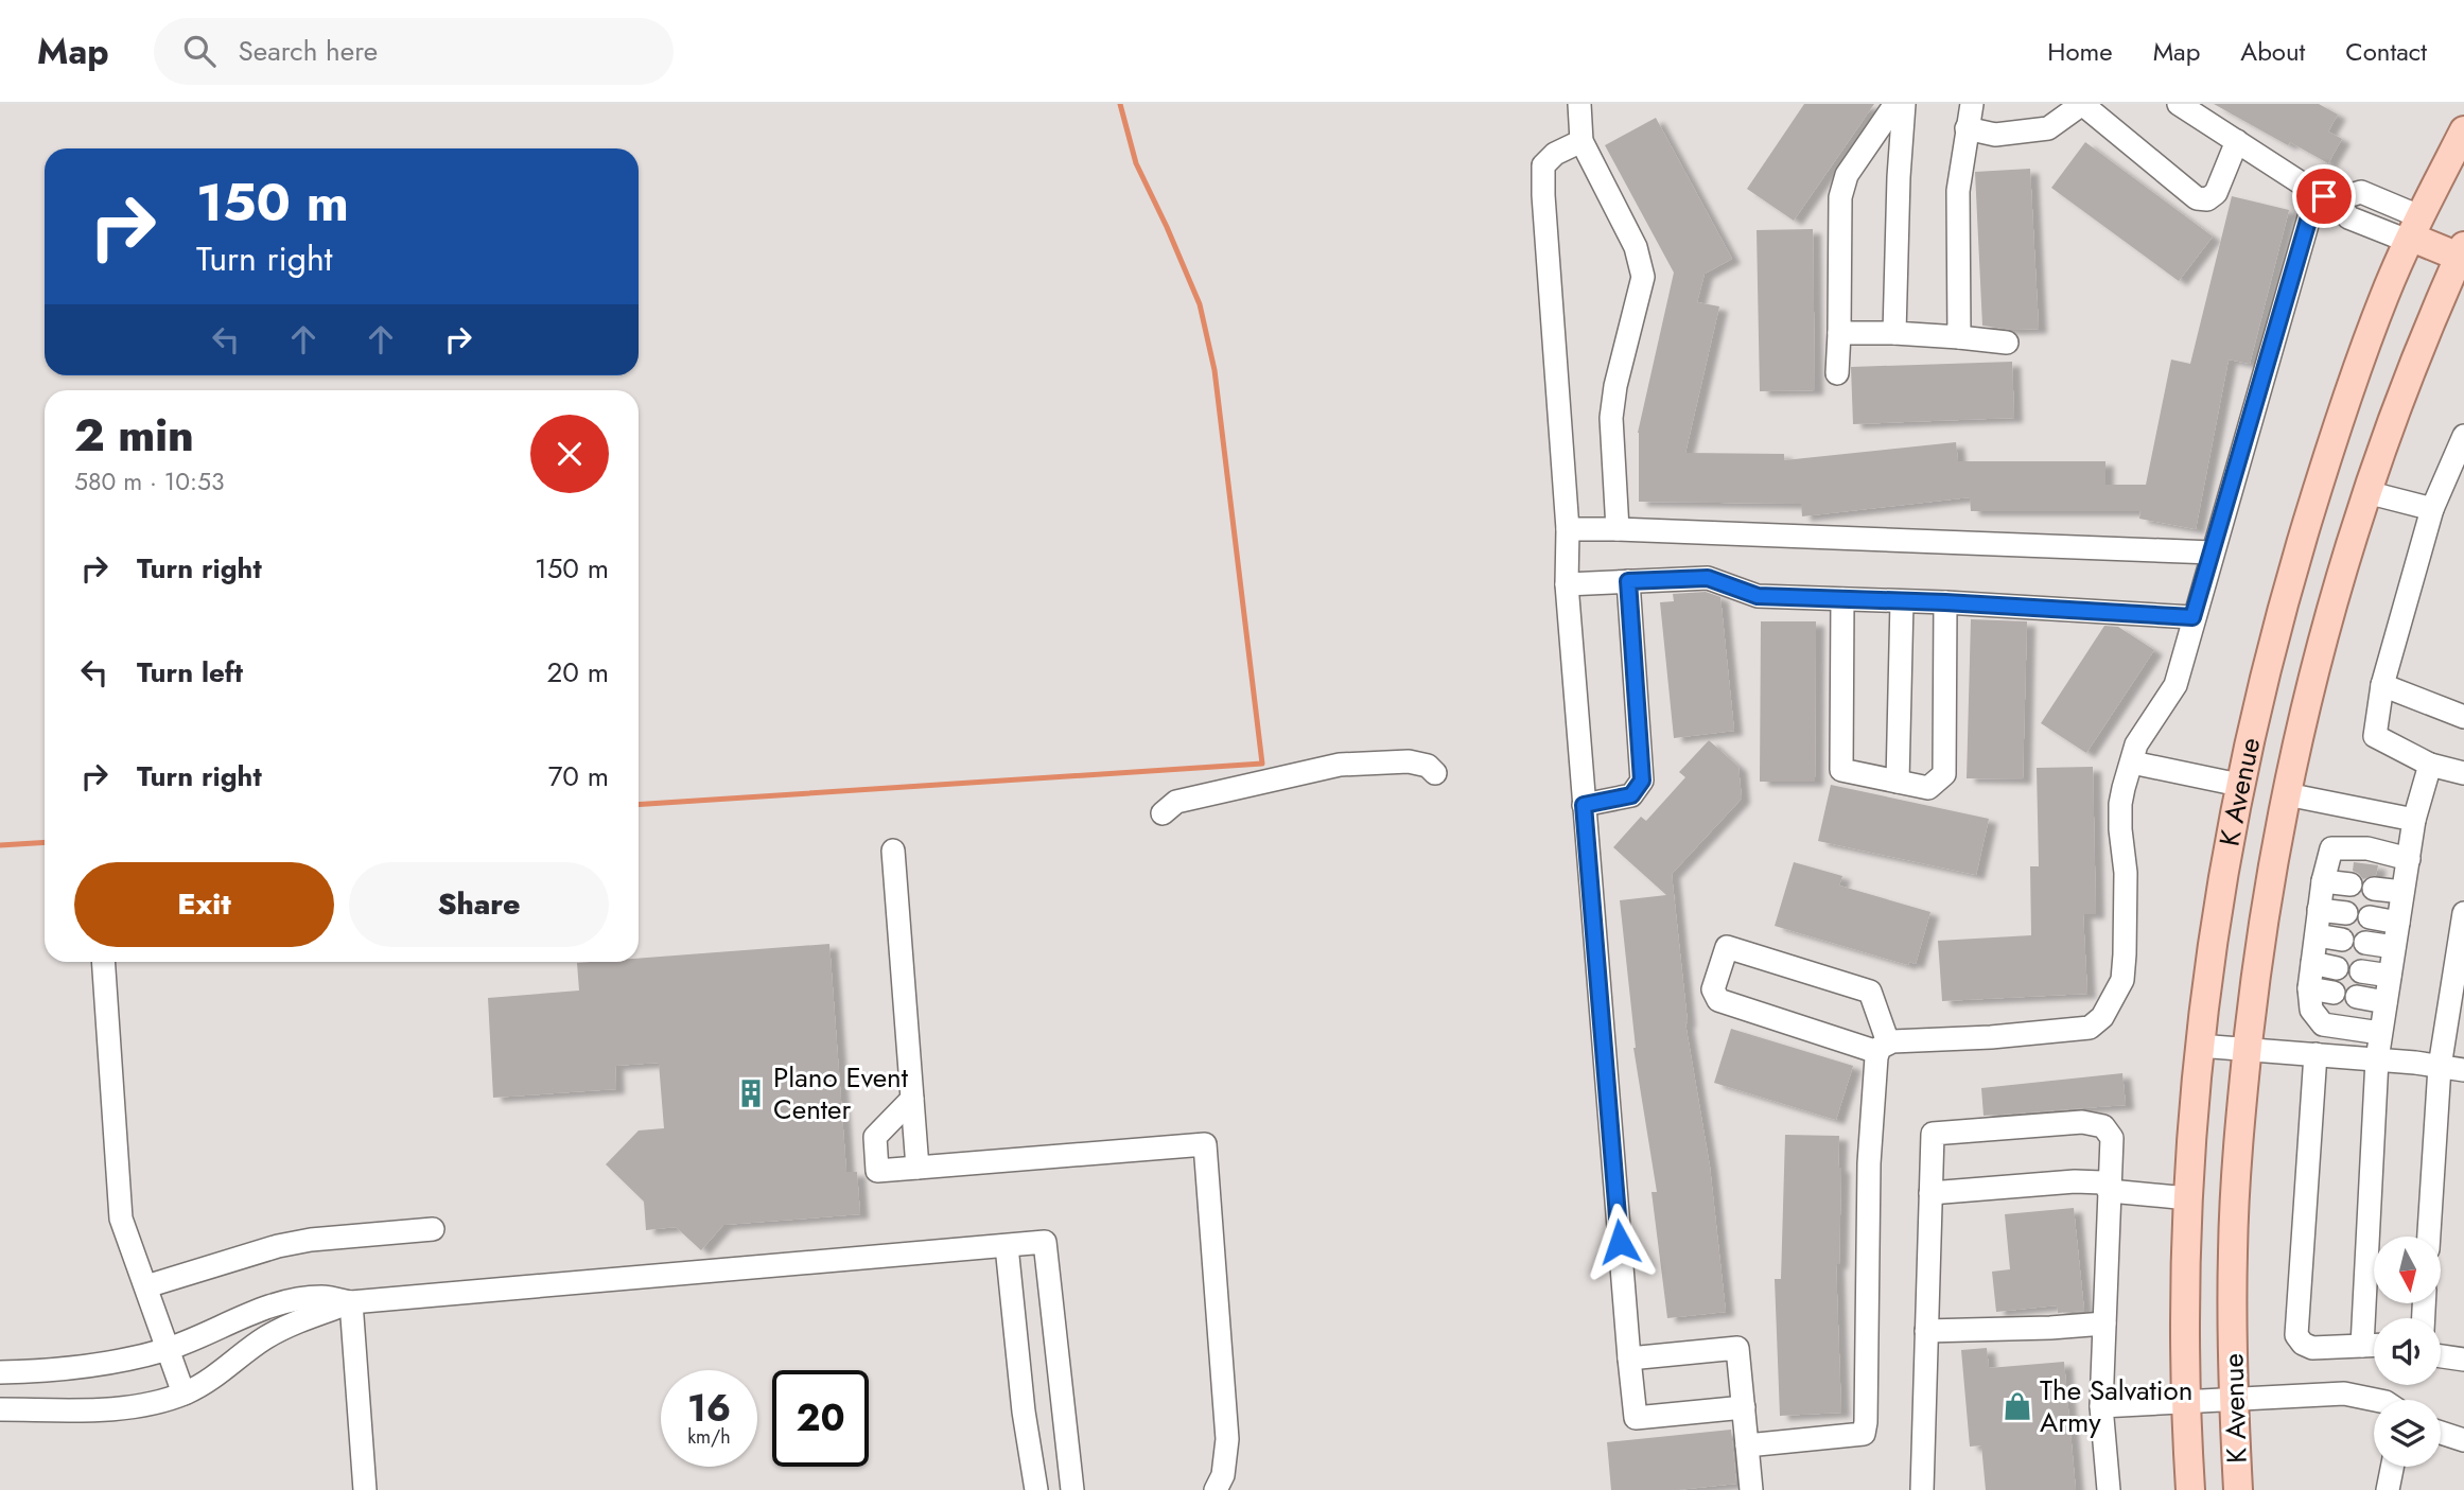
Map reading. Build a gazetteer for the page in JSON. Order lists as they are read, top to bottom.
{
  "streets": {
    "main road": ["K Avenue"]
  },
  "places": {
    "building": ["Plano Event Center"],
    "shop": ["The Salvation Army"]
  },
  "north": "bottom",
  "page": {
    "header": "Map",
    "search": "Search here",
    "nav": [
      "Home",
      "Map",
      "About",
      "Contact"
    ],
    "turn": ["150 m", "Turn right"],
    "heading": ["2 min", "580 m · 10:53"],
    "list": [
      {
        "name": "Turn right",
        "value": "150 m"
      },
      {
        "name": "Turn left",
        "value": "20 m"
      },
      {
        "name": "Turn right",
        "value": "70 m"
      }
    ],
    "buttons": ["Exit", "Share"],
    "speed": "16 km/h",
    "limit": "20"
  }
}
